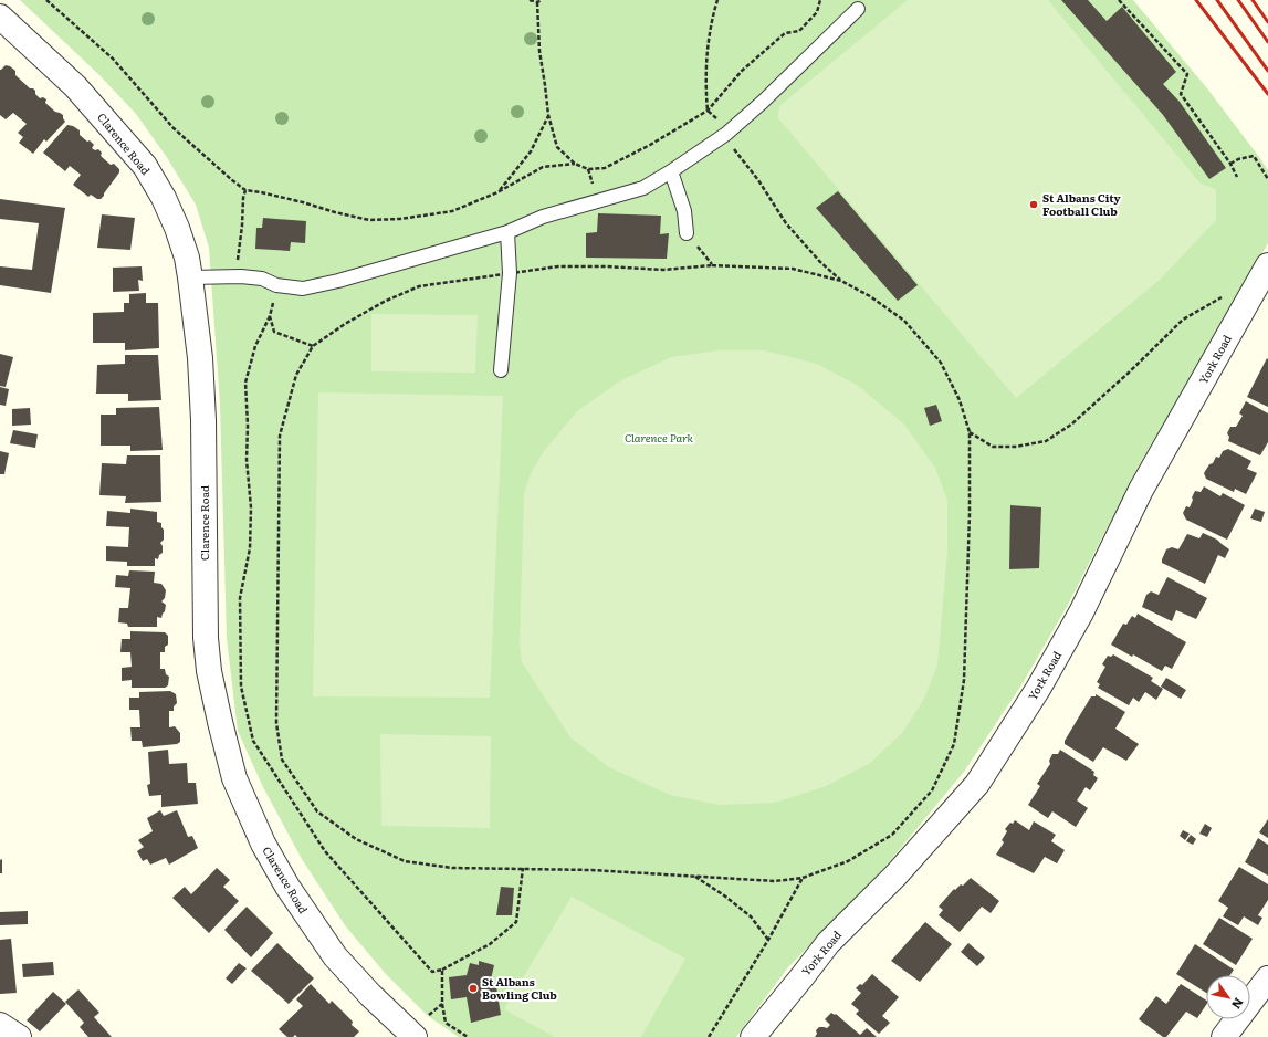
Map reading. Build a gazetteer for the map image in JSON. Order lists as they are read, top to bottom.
{
  "streets": {
    "street": ["Clarence Road", "York Road"]
  },
  "parks": ["Clarence Park"],
  "places": ["St Albans City Football Club", "St Albans Bowling Club"],
  "north": "bottom right"
}
